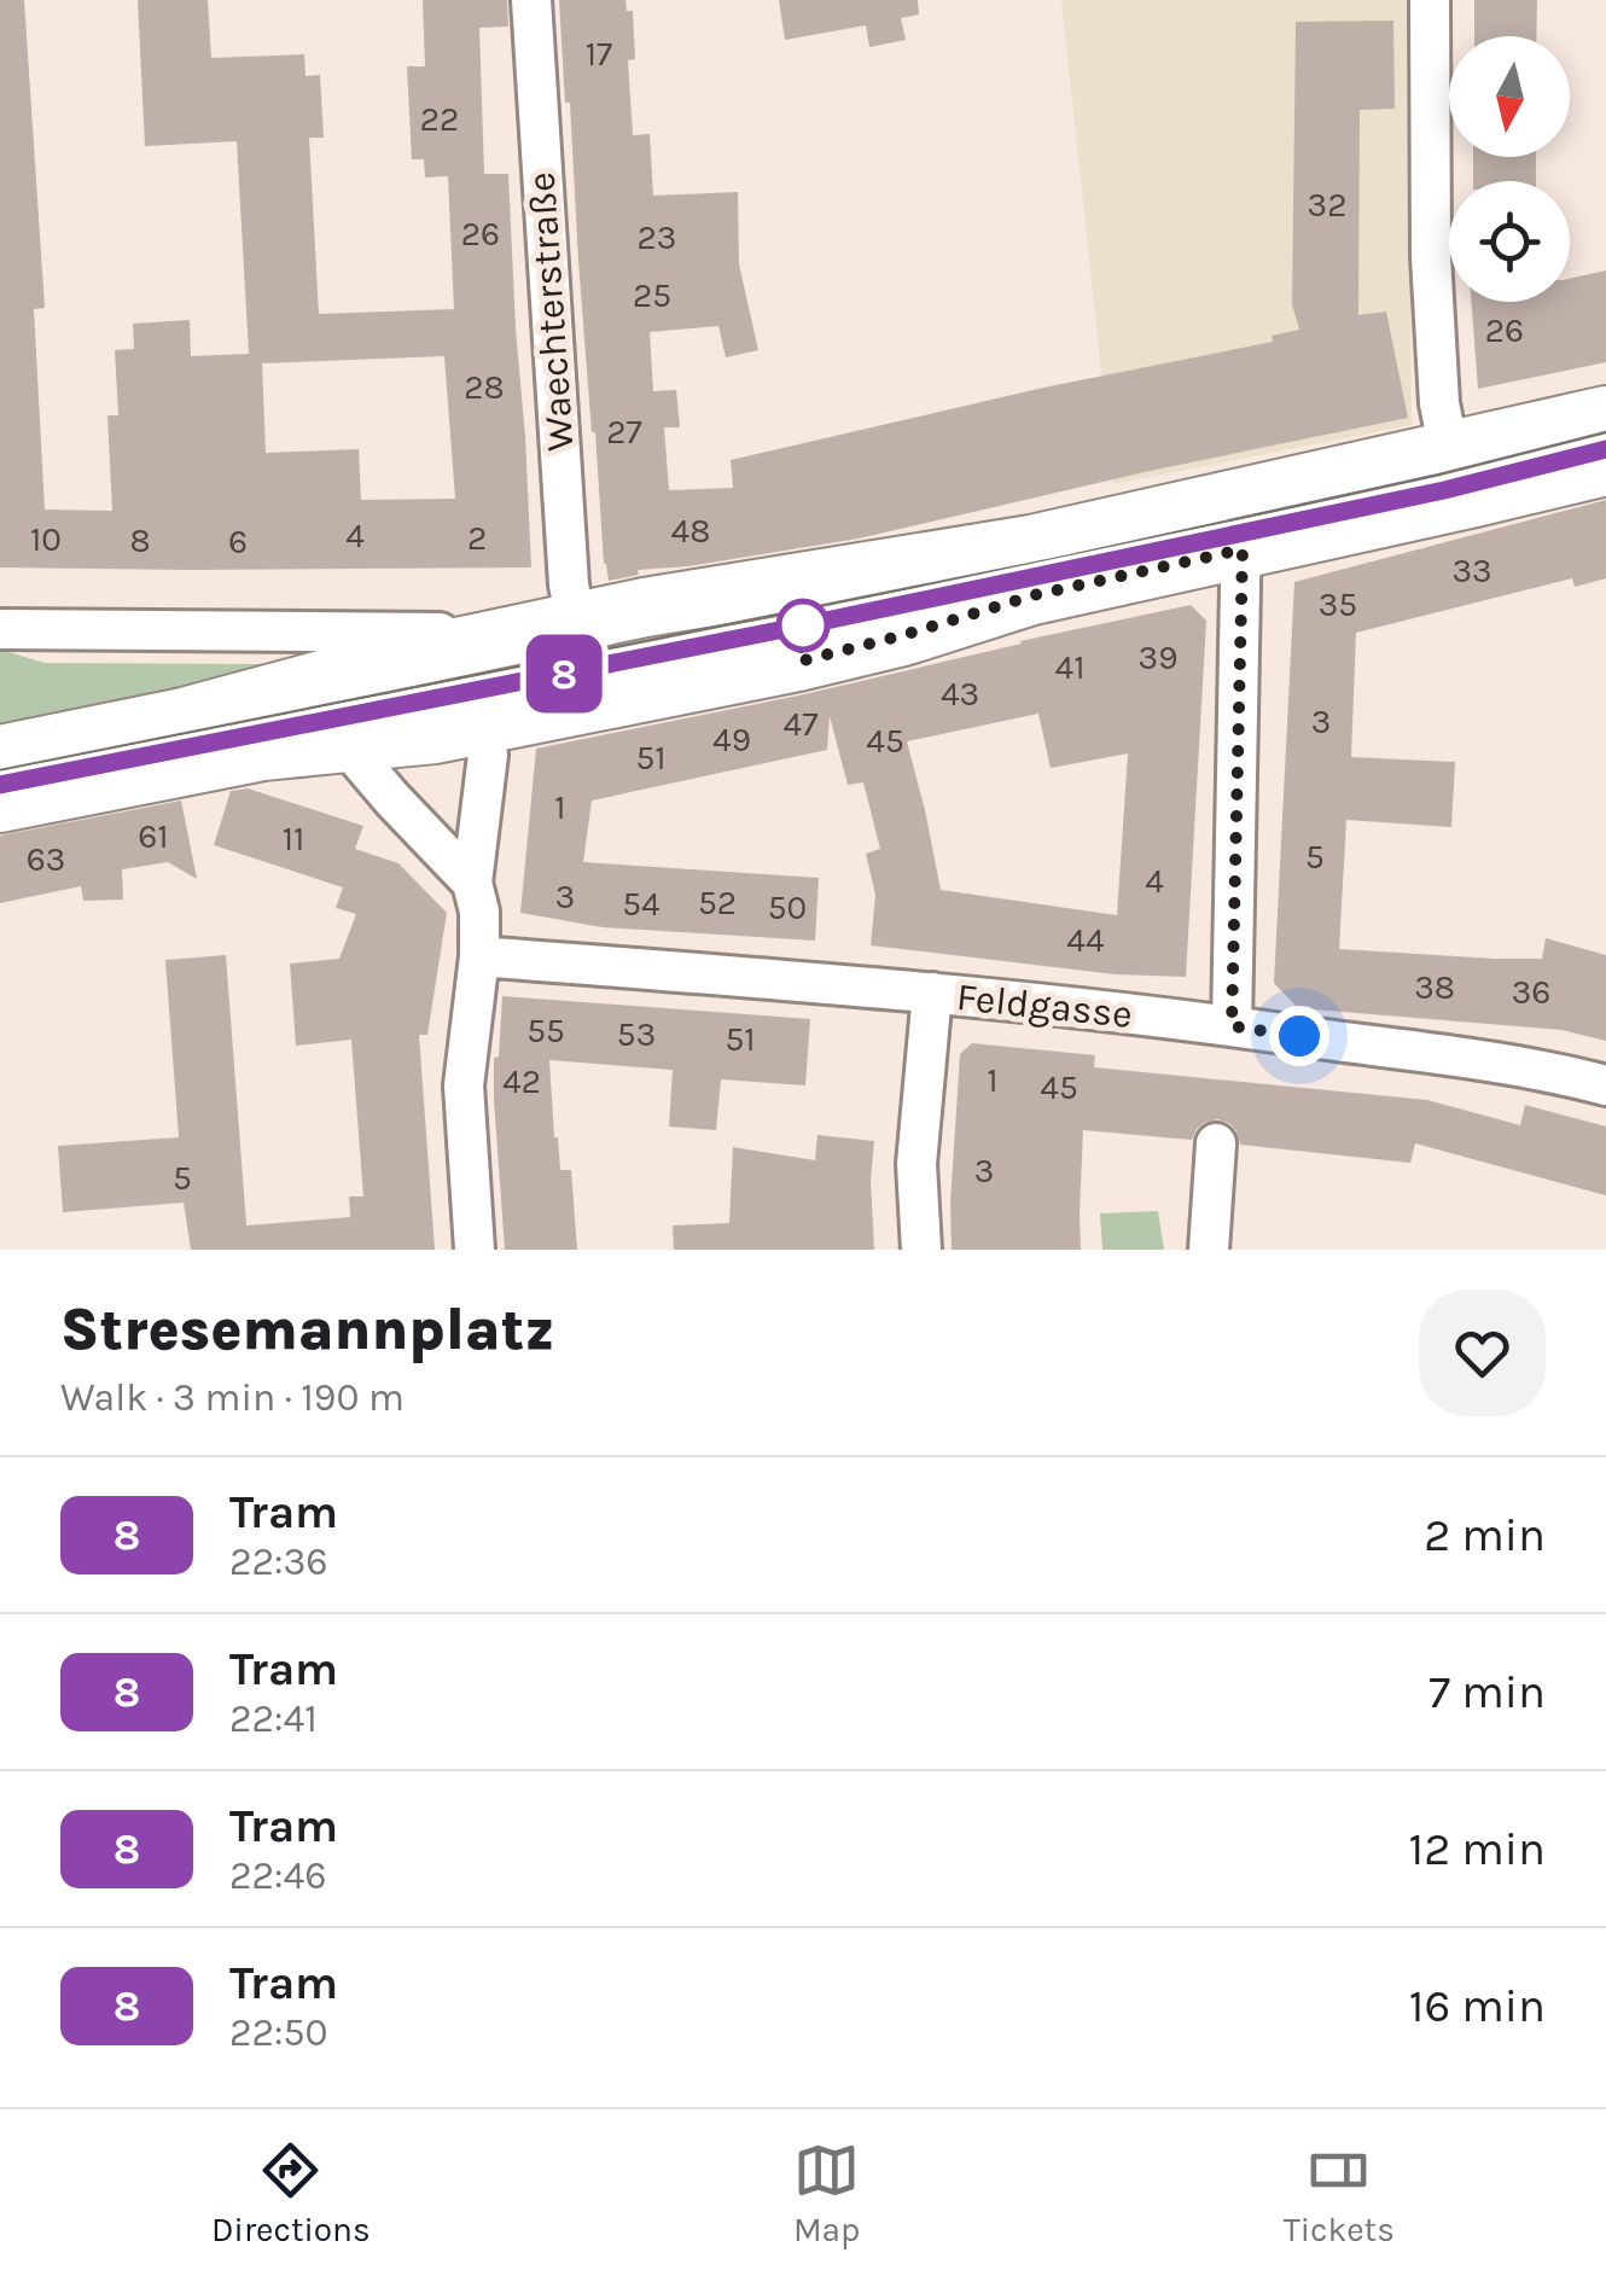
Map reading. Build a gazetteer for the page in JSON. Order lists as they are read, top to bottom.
{
  "streets": {
    "street": ["Waechterstraße", "Feldgasse"]
  },
  "lines": ["tram line 8"],
  "house_numbers": [
    "17",
    "22",
    "32",
    "26",
    "23",
    "25",
    "26",
    "28",
    "27",
    "48",
    "4",
    "2",
    "10",
    "8",
    "6",
    "33",
    "35",
    "39",
    "41",
    "43",
    "3",
    "47",
    "49",
    "45",
    "51",
    "1",
    "61",
    "11",
    "5",
    "63",
    "4",
    "3",
    "52",
    "54",
    "50",
    "44",
    "38",
    "36",
    "55",
    "53",
    "51",
    "1",
    "42",
    "45",
    "3",
    "5"
  ],
  "north": "bottom",
  "page": {
    "on_map": "8",
    "heading": ["Stresemannplatz", "Walk · 3 min · 190 m"],
    "list": [
      {
        "mark": "8",
        "name": "Tram",
        "note": "22:36",
        "value": "2 min"
      },
      {
        "mark": "8",
        "name": "Tram",
        "note": "22:41",
        "value": "7 min"
      },
      {
        "mark": "8",
        "name": "Tram",
        "note": "22:46",
        "value": "12 min"
      },
      {
        "mark": "8",
        "name": "Tram",
        "note": "22:50",
        "value": "16 min"
      }
    ],
    "tabs": ["Directions", "Map", "Tickets"]
  }
}
